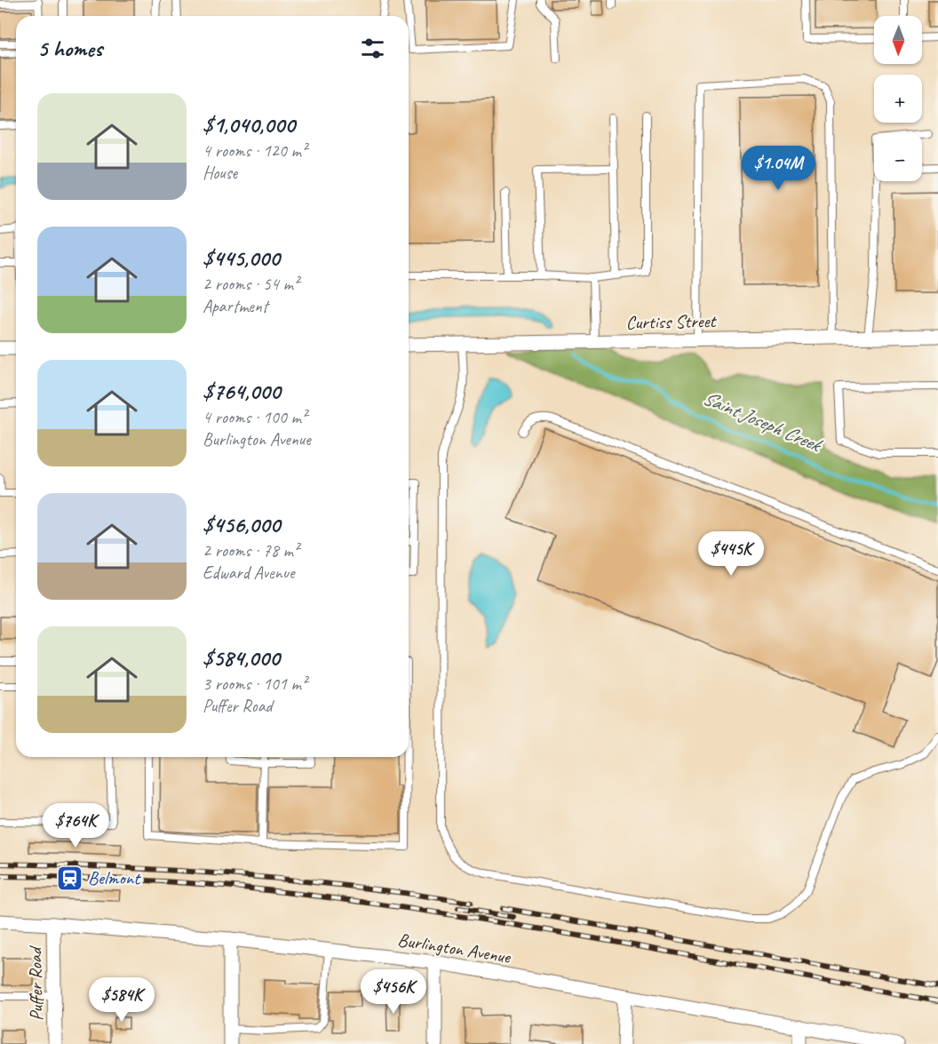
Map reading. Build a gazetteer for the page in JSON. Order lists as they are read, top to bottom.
{
  "streets": {
    "street": ["Curtiss Street", "Burlington Avenue", "Puffer Road"]
  },
  "crossings": [
    ["Burlington Avenue", "Puffer Road"]
  ],
  "water": ["Saint Joseph Creek"],
  "places": {
    "station": ["Belmont"]
  },
  "north": "bottom",
  "page": {
    "map_buttons": ["+", "−"],
    "heading": "5 homes",
    "list": [
      {
        "name": "$1,040,000",
        "note": "4 rooms · 120 m² · House"
      },
      {
        "name": "$445,000",
        "note": "2 rooms · 54 m² · Apartment"
      },
      {
        "name": "$764,000",
        "note": "4 rooms · 100 m² · Burlington Avenue"
      },
      {
        "name": "$456,000",
        "note": "2 rooms · 78 m² · Edward Avenue"
      },
      {
        "name": "$584,000",
        "note": "3 rooms · 101 m² · Puffer Road"
      }
    ],
    "price": [
      "$1.04M",
      "$445K",
      "$764K",
      "$456K",
      "$584K"
    ]
  }
}
